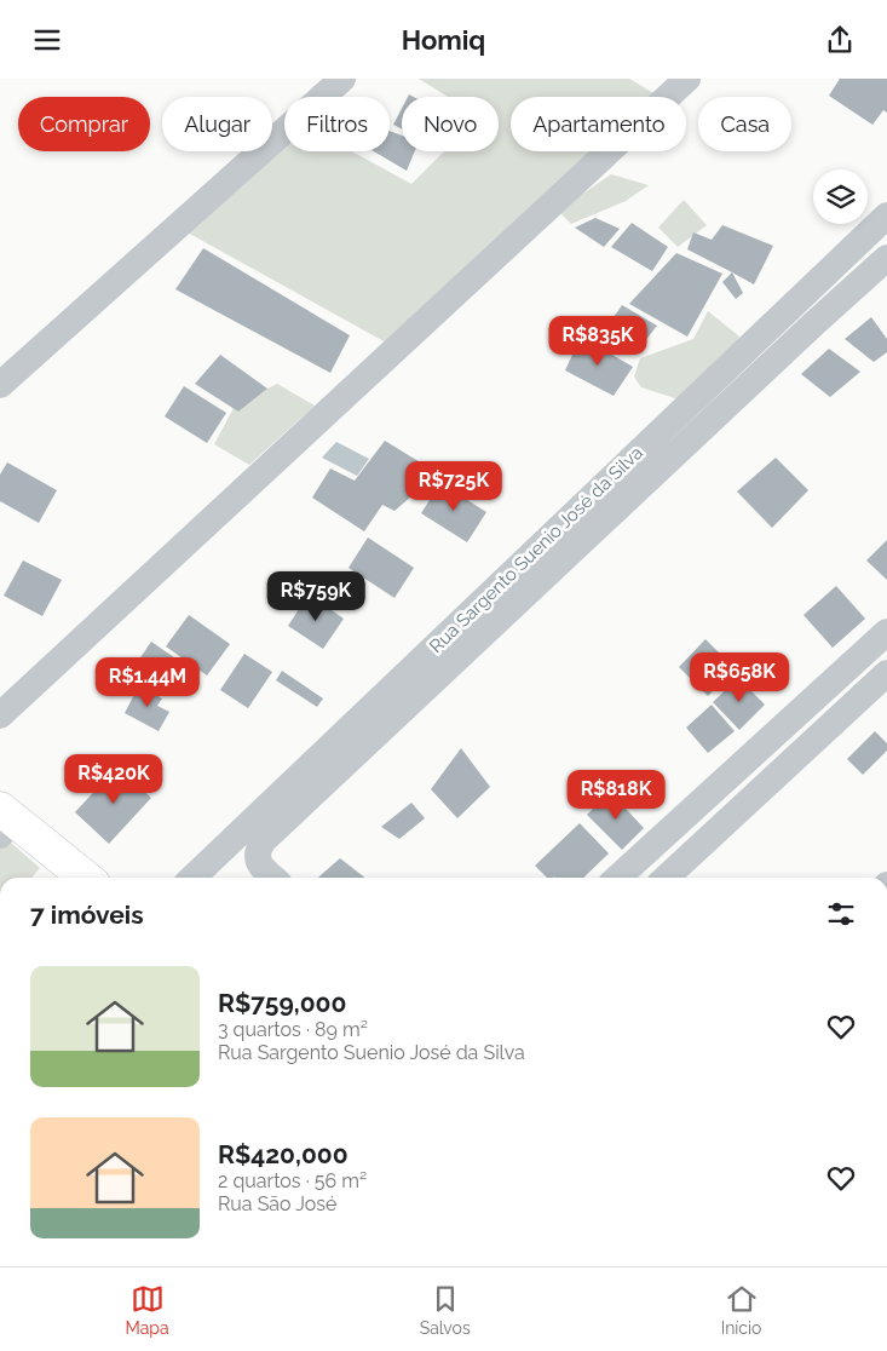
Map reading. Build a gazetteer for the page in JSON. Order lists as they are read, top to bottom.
{
  "streets": {
    "street": ["Rua Sargento Suenio José da Silva"]
  },
  "page": {
    "header": "Homiq",
    "chip": [
      "Comprar",
      "Alugar",
      "Filtros",
      "Novo",
      "Apartamento",
      "Casa"
    ],
    "price": [
      "R$835K",
      "R$725K",
      "R$759K",
      "R$658K",
      "R$1.44M",
      "R$420K",
      "R$818K"
    ],
    "heading": "7 imóveis",
    "list": [
      {
        "name": "R$759,000",
        "note": "3 quartos · 89 m² · Rua Sargento Suenio José da Silva"
      },
      {
        "name": "R$420,000",
        "note": "2 quartos · 56 m² · Rua São José"
      }
    ],
    "tabs": ["Mapa", "Salvos", "Início"]
  }
}
